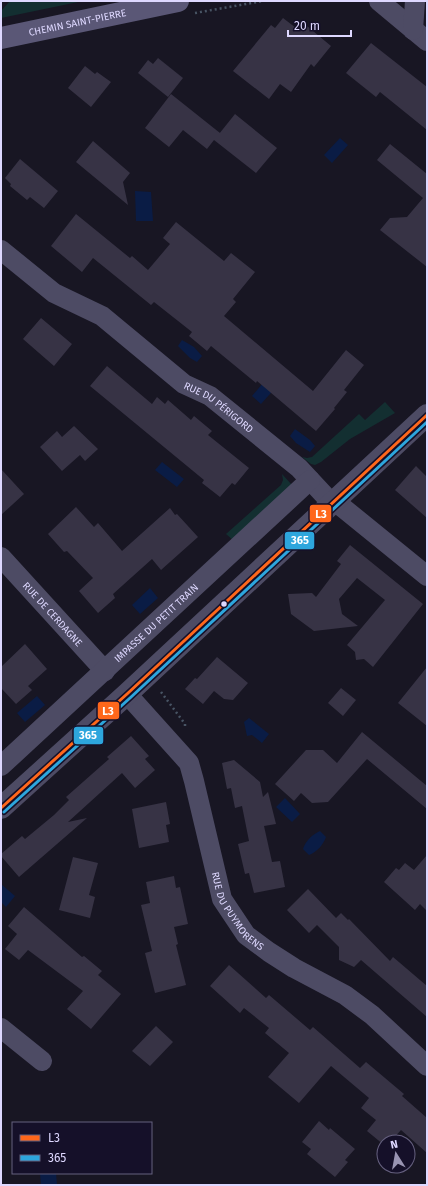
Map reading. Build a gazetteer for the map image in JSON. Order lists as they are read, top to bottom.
{
  "streets": {
    "main road": ["CHEMIN SAINT-PIERRE"],
    "street": [
      "RUE DU PÉRIGORD",
      "RUE DE CERDAGNE",
      "IMPASSE DU PETIT TRAIN",
      "RUE DU PUYMORENS"
    ]
  },
  "crossings": [
    ["RUE DU PÉRIGORD", "IMPASSE DU PETIT TRAIN"],
    ["RUE DE CERDAGNE", "IMPASSE DU PETIT TRAIN"]
  ],
  "lines": ["transit line L3", "transit line 365"],
  "legend": ["L3", "365"],
  "scale_bar": "20 m",
  "north": "top"
}
